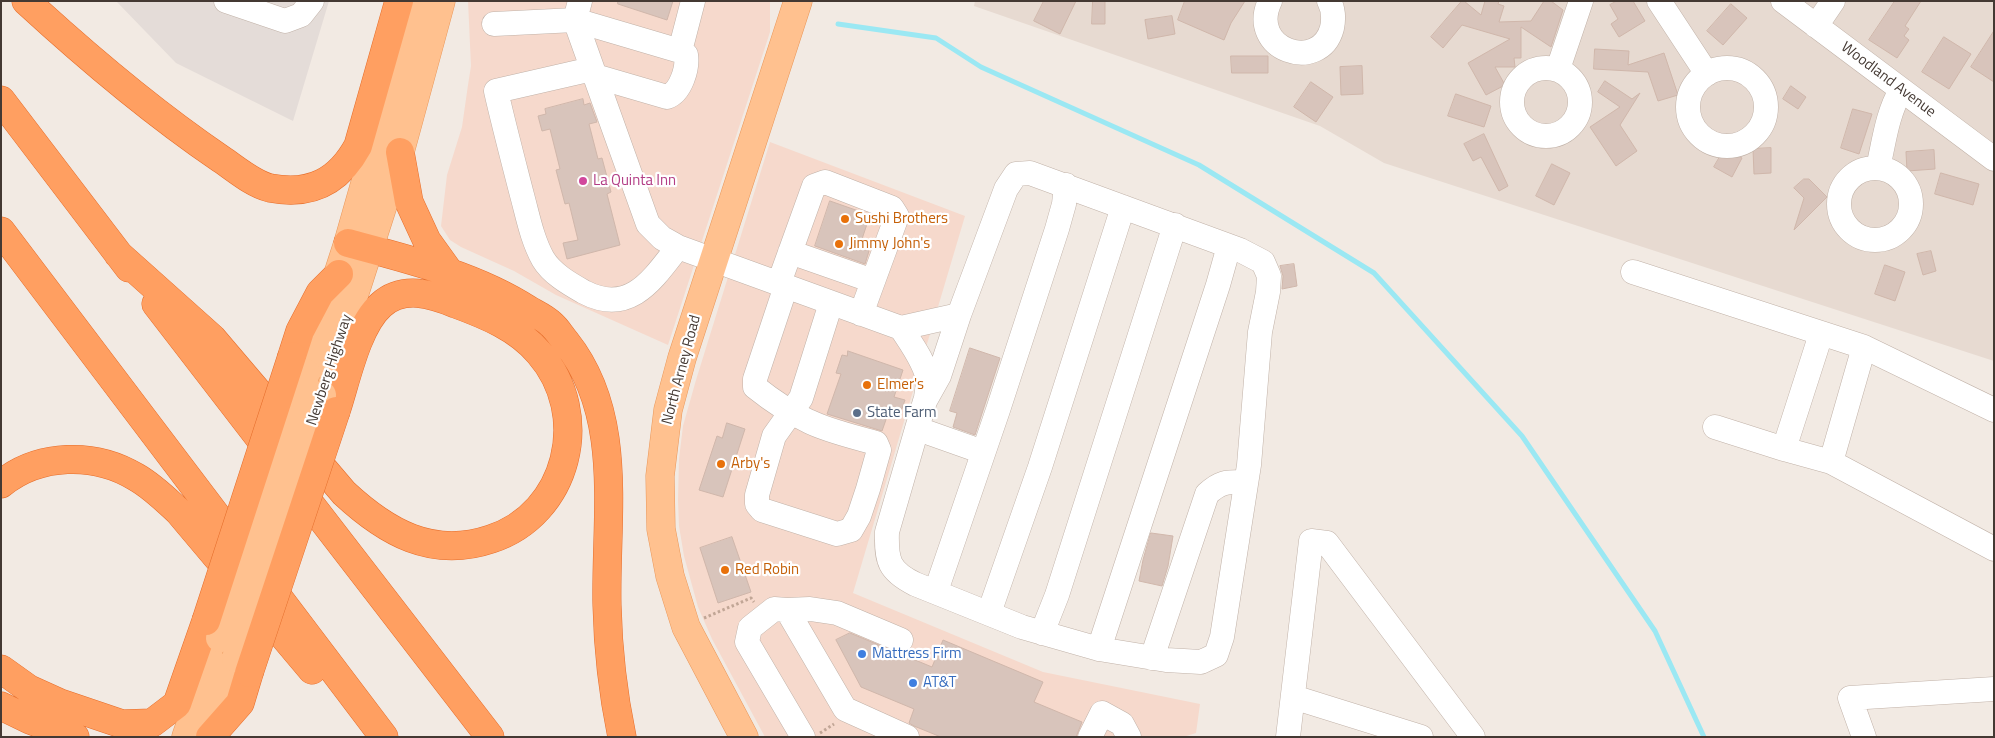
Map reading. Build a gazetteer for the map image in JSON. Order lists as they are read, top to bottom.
{
  "streets": {
    "main road": ["Newberg Highway", "North Arney Road"],
    "street": ["Woodland Avenue"]
  },
  "places": [
    "La Quinta Inn",
    "Sushi Brothers",
    "Jimmy John's",
    "Elmer's",
    "State Farm",
    "Arby's",
    "Red Robin",
    "Mattress Firm",
    "AT&T"
  ]
}
